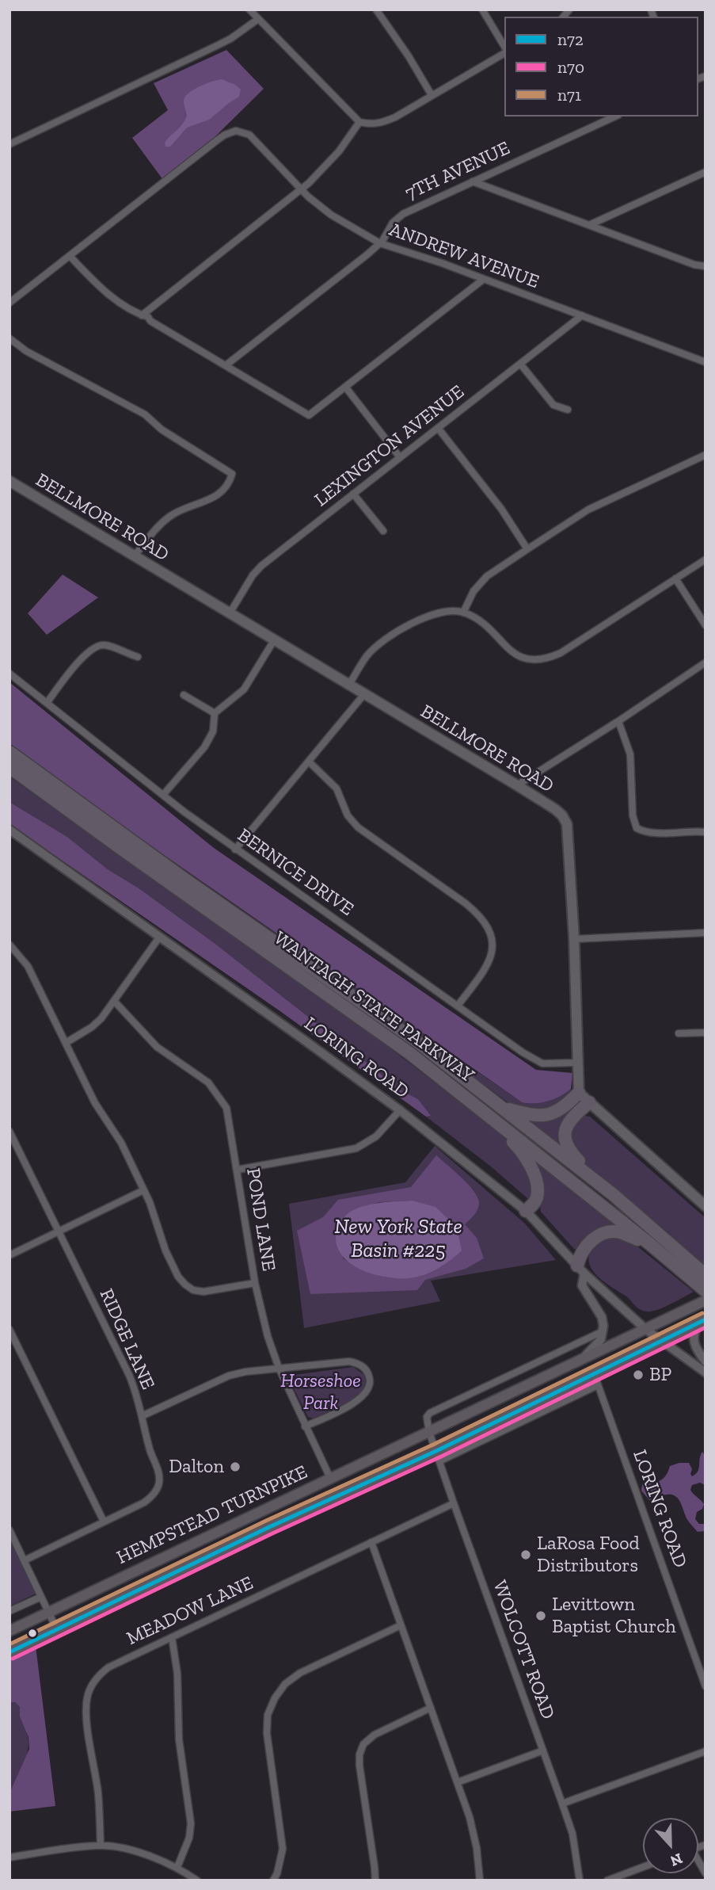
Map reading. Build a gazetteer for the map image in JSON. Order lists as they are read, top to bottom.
{
  "streets": {
    "highway": ["WANTAGH STATE PARKWAY"],
    "main road": ["BELLMORE ROAD", "HEMPSTEAD TURNPIKE"],
    "street": [
      "7TH AVENUE",
      "ANDREW AVENUE",
      "LEXINGTON AVENUE",
      "BERNICE DRIVE",
      "LORING ROAD",
      "POND LANE",
      "RIDGE LANE",
      "MEADOW LANE",
      "WOLCOTT ROAD"
    ]
  },
  "crossings": [
    ["7TH AVENUE", "ANDREW AVENUE"],
    ["ANDREW AVENUE", "LEXINGTON AVENUE"],
    ["LEXINGTON AVENUE", "BELLMORE ROAD"],
    ["BELLMORE ROAD", "BERNICE DRIVE"],
    ["WANTAGH STATE PARKWAY", "HEMPSTEAD TURNPIKE"],
    ["LORING ROAD", "HEMPSTEAD TURNPIKE"],
    ["POND LANE", "HEMPSTEAD TURNPIKE"],
    ["HEMPSTEAD TURNPIKE", "WOLCOTT ROAD"],
    ["MEADOW LANE", "WOLCOTT ROAD"]
  ],
  "water": ["New York State Basin #225"],
  "parks": ["Horseshoe Park"],
  "places": [
    "BP",
    "Dalton",
    "LaRosa Food Distributors",
    "Levittown Baptist Church"
  ],
  "lines": ["transit line n71", "transit line n72", "transit line n70"],
  "legend": ["n72", "n70", "n71"],
  "north": "bottom"
}
